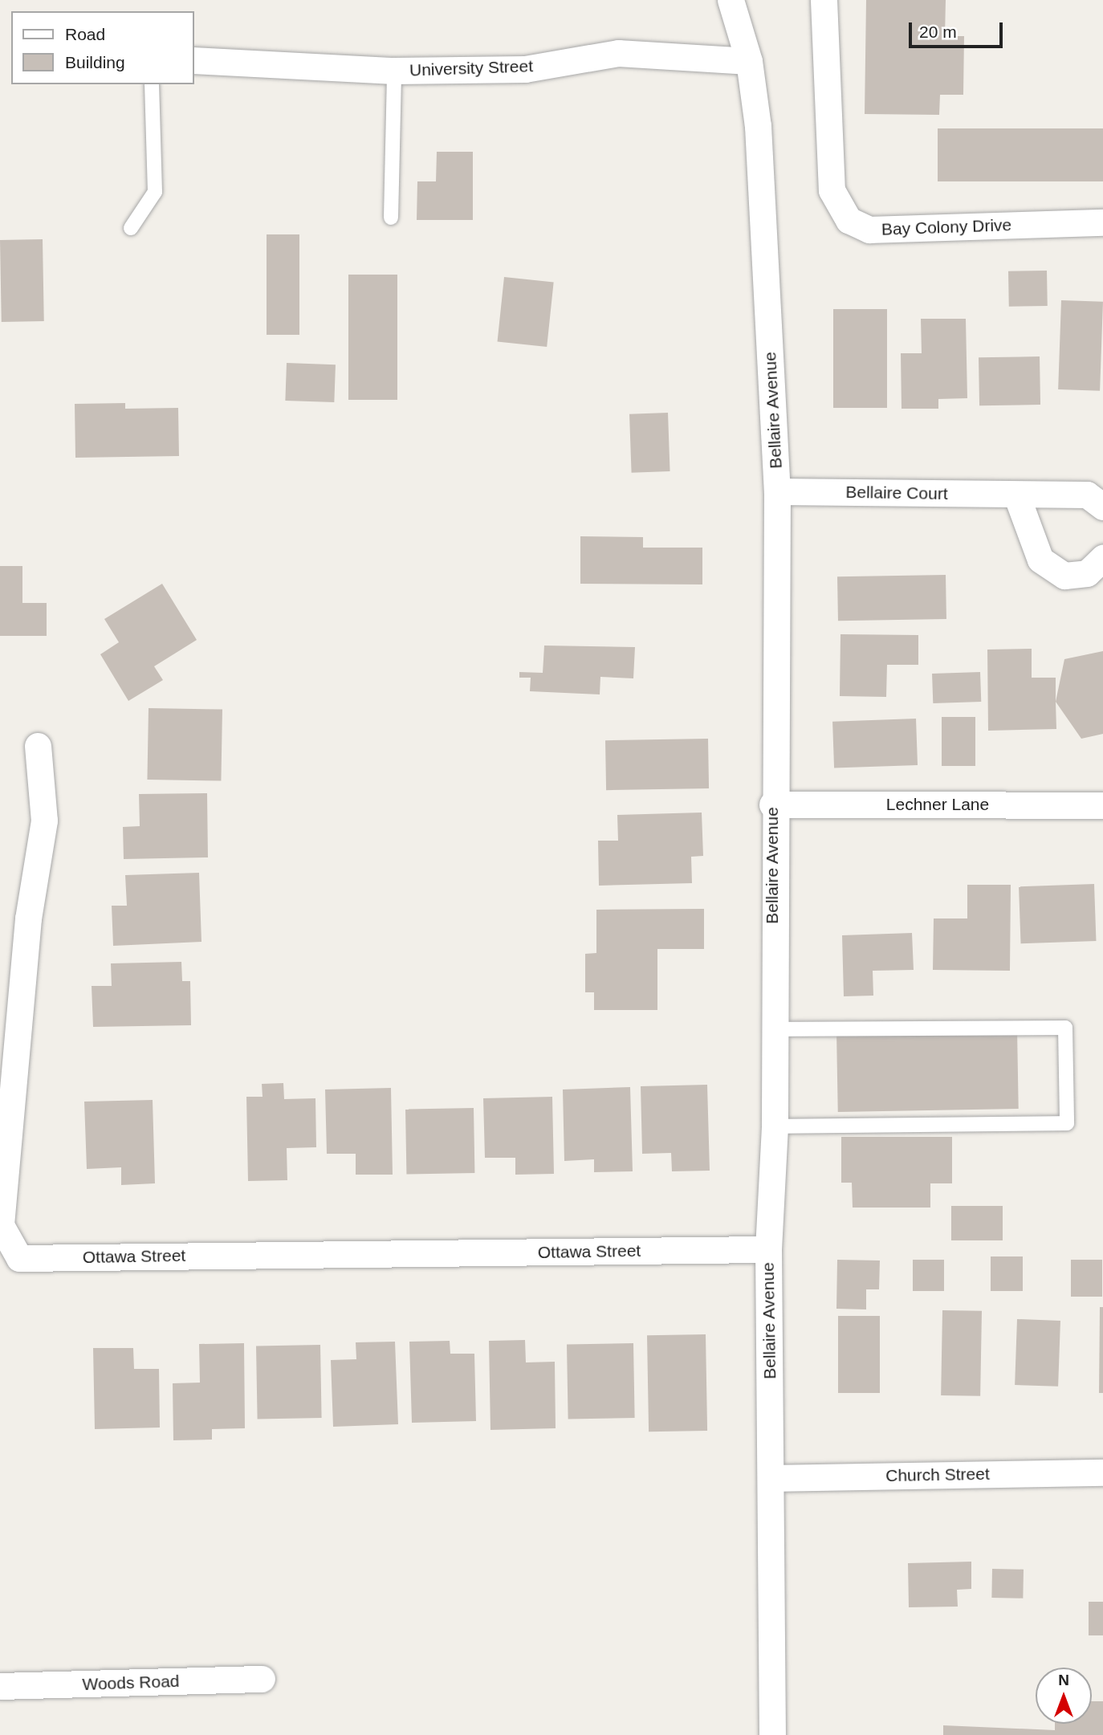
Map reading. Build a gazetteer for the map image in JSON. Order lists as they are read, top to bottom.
{
  "streets": {
    "street": [
      "University Street",
      "Bay Colony Drive",
      "Bellaire Avenue",
      "Bellaire Court",
      "Lechner Lane",
      "Ottawa Street",
      "Church Street",
      "Woods Road"
    ]
  },
  "crossings": [
    ["University Street", "Bellaire Avenue"],
    ["Bellaire Avenue", "Bellaire Court"],
    ["Bellaire Avenue", "Lechner Lane"],
    ["Bellaire Avenue", "Ottawa Street"],
    ["Bellaire Avenue", "Church Street"]
  ],
  "legend": ["Road", "Building"],
  "scale_bar": "20 m",
  "north": "top"
}
